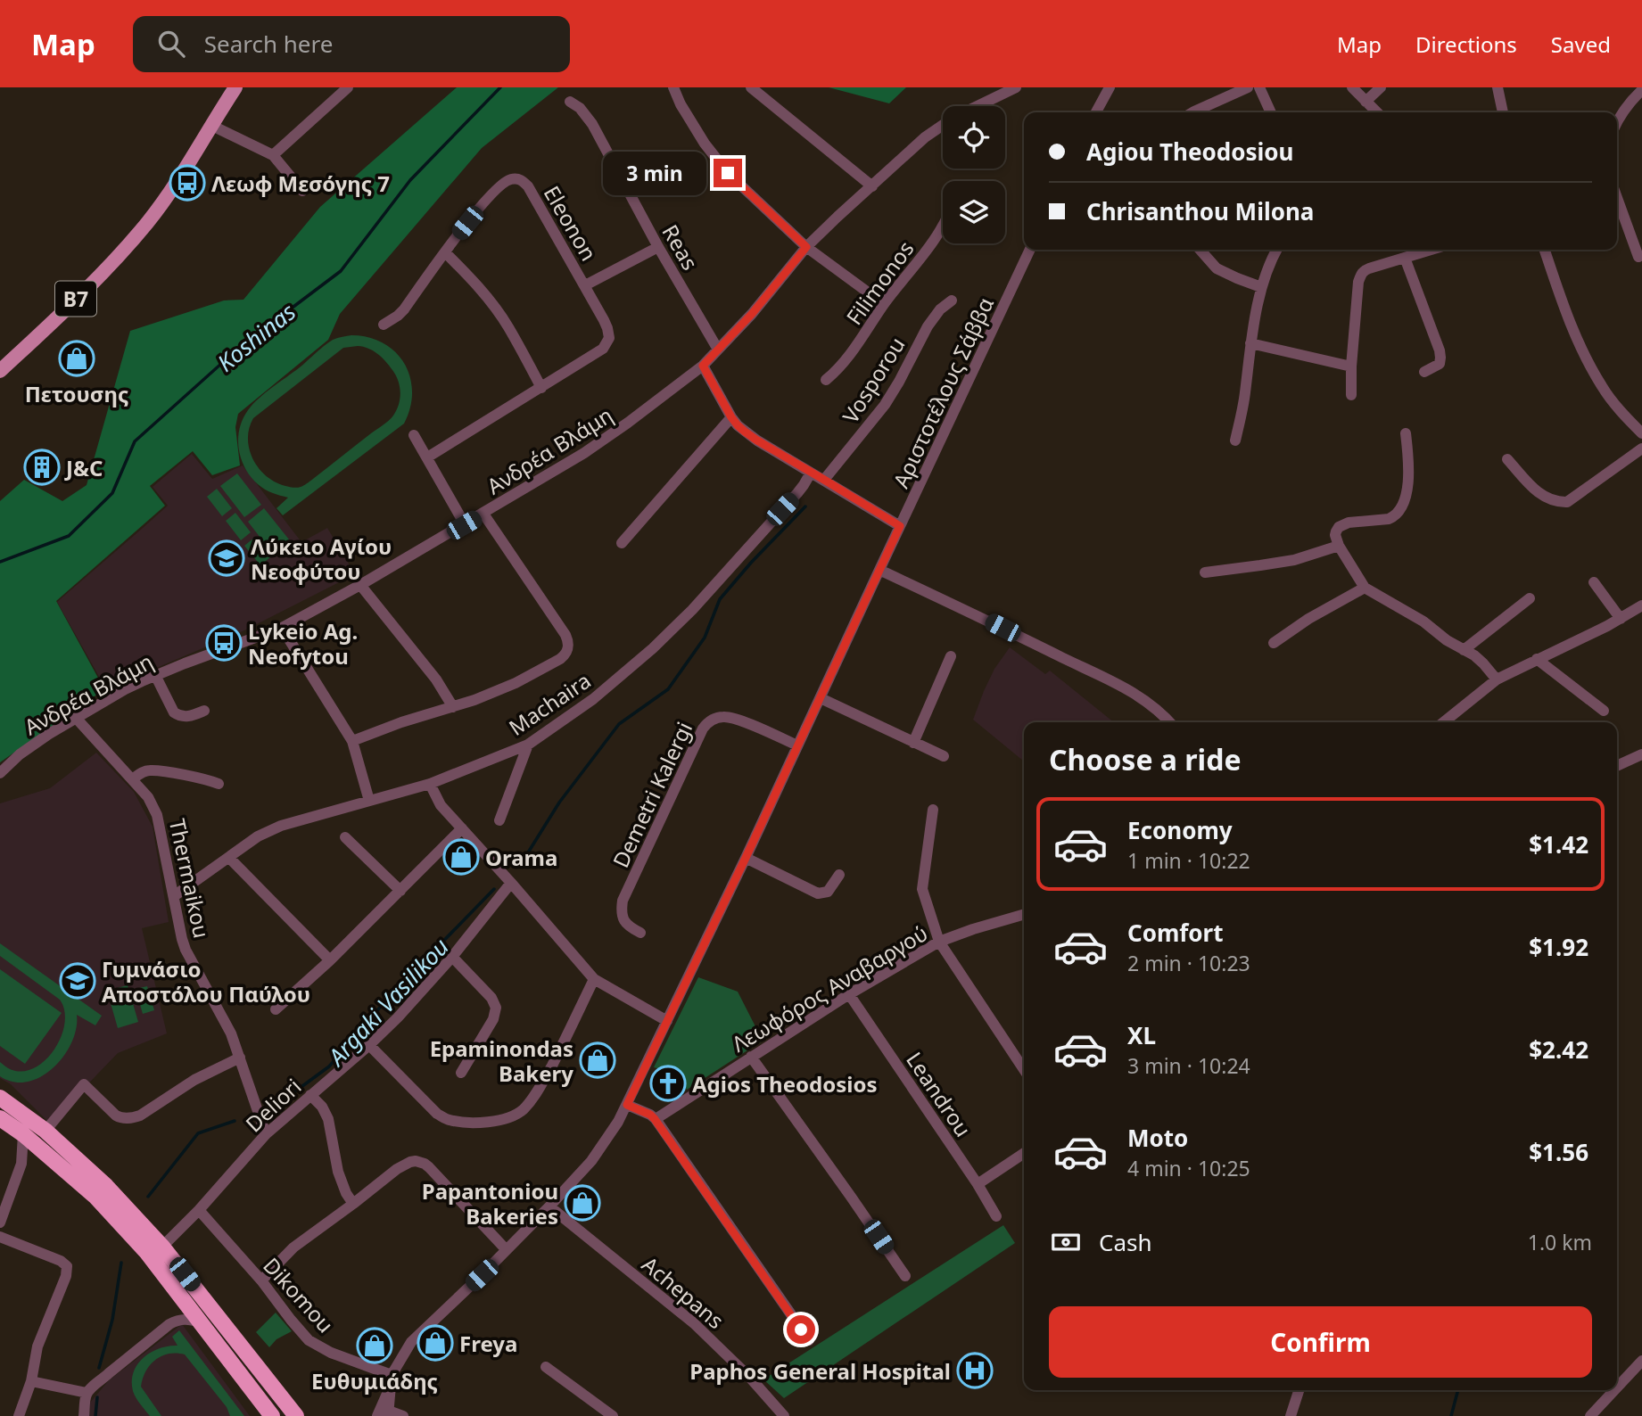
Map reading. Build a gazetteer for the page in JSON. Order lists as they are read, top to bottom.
{
  "streets": {
    "main road": ["B7"],
    "street": [
      "Eleonon",
      "Reas",
      "Filimonos",
      "Vosporou",
      "Αριστοτέλους Σάββα",
      "Ανδρέα Βλάμη",
      "Machaira",
      "Demetri Kalergi",
      "Thermaikou",
      "Λεωφόρος Αναβαργού",
      "Leandrou",
      "Deliori",
      "Achepans",
      "Dikomou"
    ]
  },
  "crossings": [
    ["Reas", "Ανδρέα Βλάμη"],
    ["Αριστοτέλους Σάββα", "Demetri Kalergi"],
    ["Αριστοτέλους Σάββα", "Achepans"],
    ["Αριστοτέλους Σάββα", "Dikomou"],
    ["Ανδρέα Βλάμη", "Thermaikou"],
    ["Machaira", "Thermaikou"],
    ["Thermaikou", "Deliori"],
    ["Λεωφόρος Αναβαργού", "Leandrou"],
    ["Deliori", "Dikomou"]
  ],
  "water": ["Koshinas", "Argaki Vasilikou"],
  "places": {
    "bus stop": ["Λεωφ Μεσόγης 7", "Lykeio Ag. Neofytou"],
    "shop": [
      "Πετουσης",
      "Orama",
      "Epaminondas Bakery",
      "Papantoniou Bakeries",
      "Freya",
      "Ευθυμιάδης"
    ],
    "building": ["J&C"],
    "school or university": ["Λύκειο Αγίου Νεοφύτου", "Γυμνάσιο Αποστόλου Παύλου"],
    "church": ["Agios Theodosios"],
    "hospital": ["Paphos General Hospital"]
  },
  "page": {
    "header": "Map",
    "search": "Search here",
    "nav": ["Map", "Directions", "Saved"],
    "banner": ["Agiou Theodosiou", "Chrisanthou Milona"],
    "bubble": "3 min",
    "heading": "Choose a ride",
    "list": [
      {
        "name": "Economy",
        "note": "1 min · 10:22",
        "value": "$1.42"
      },
      {
        "name": "Comfort",
        "note": "2 min · 10:23",
        "value": "$1.92"
      },
      {
        "name": "XL",
        "note": "3 min · 10:24",
        "value": "$2.42"
      },
      {
        "name": "Moto",
        "note": "4 min · 10:25",
        "value": "$1.56"
      }
    ],
    "pay": ["Cash", "1.0 km"],
    "buttons": "Confirm"
  }
}
